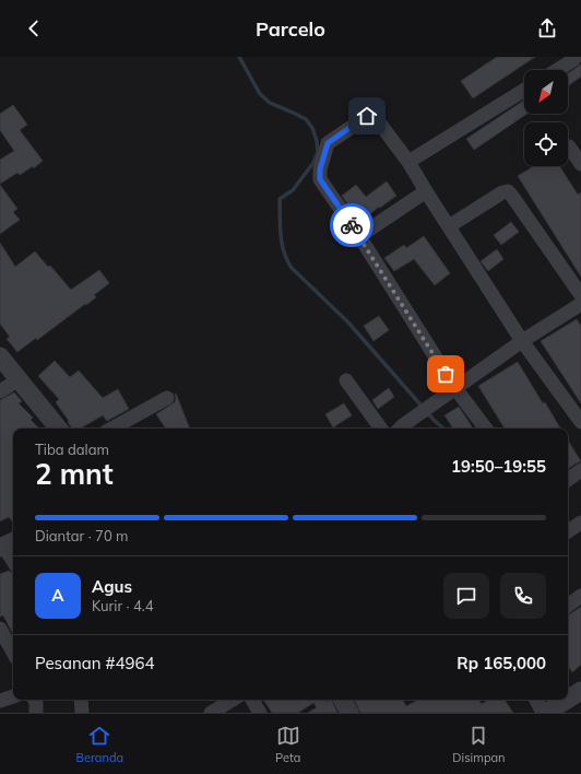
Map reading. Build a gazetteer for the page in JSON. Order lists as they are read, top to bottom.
{
  "north": "bottom left",
  "page": {
    "header": "Parcelo",
    "heading": ["2 mnt", "Tiba dalam", "19:50–19:55"],
    "panel": [
      "Agus",
      "Kurir · 4.4",
      "Pesanan #4964",
      "Rp 165,000"
    ],
    "bar": "Diantar · 70 m",
    "round": "A",
    "tabs": ["Beranda", "Peta", "Disimpan"]
  }
}
